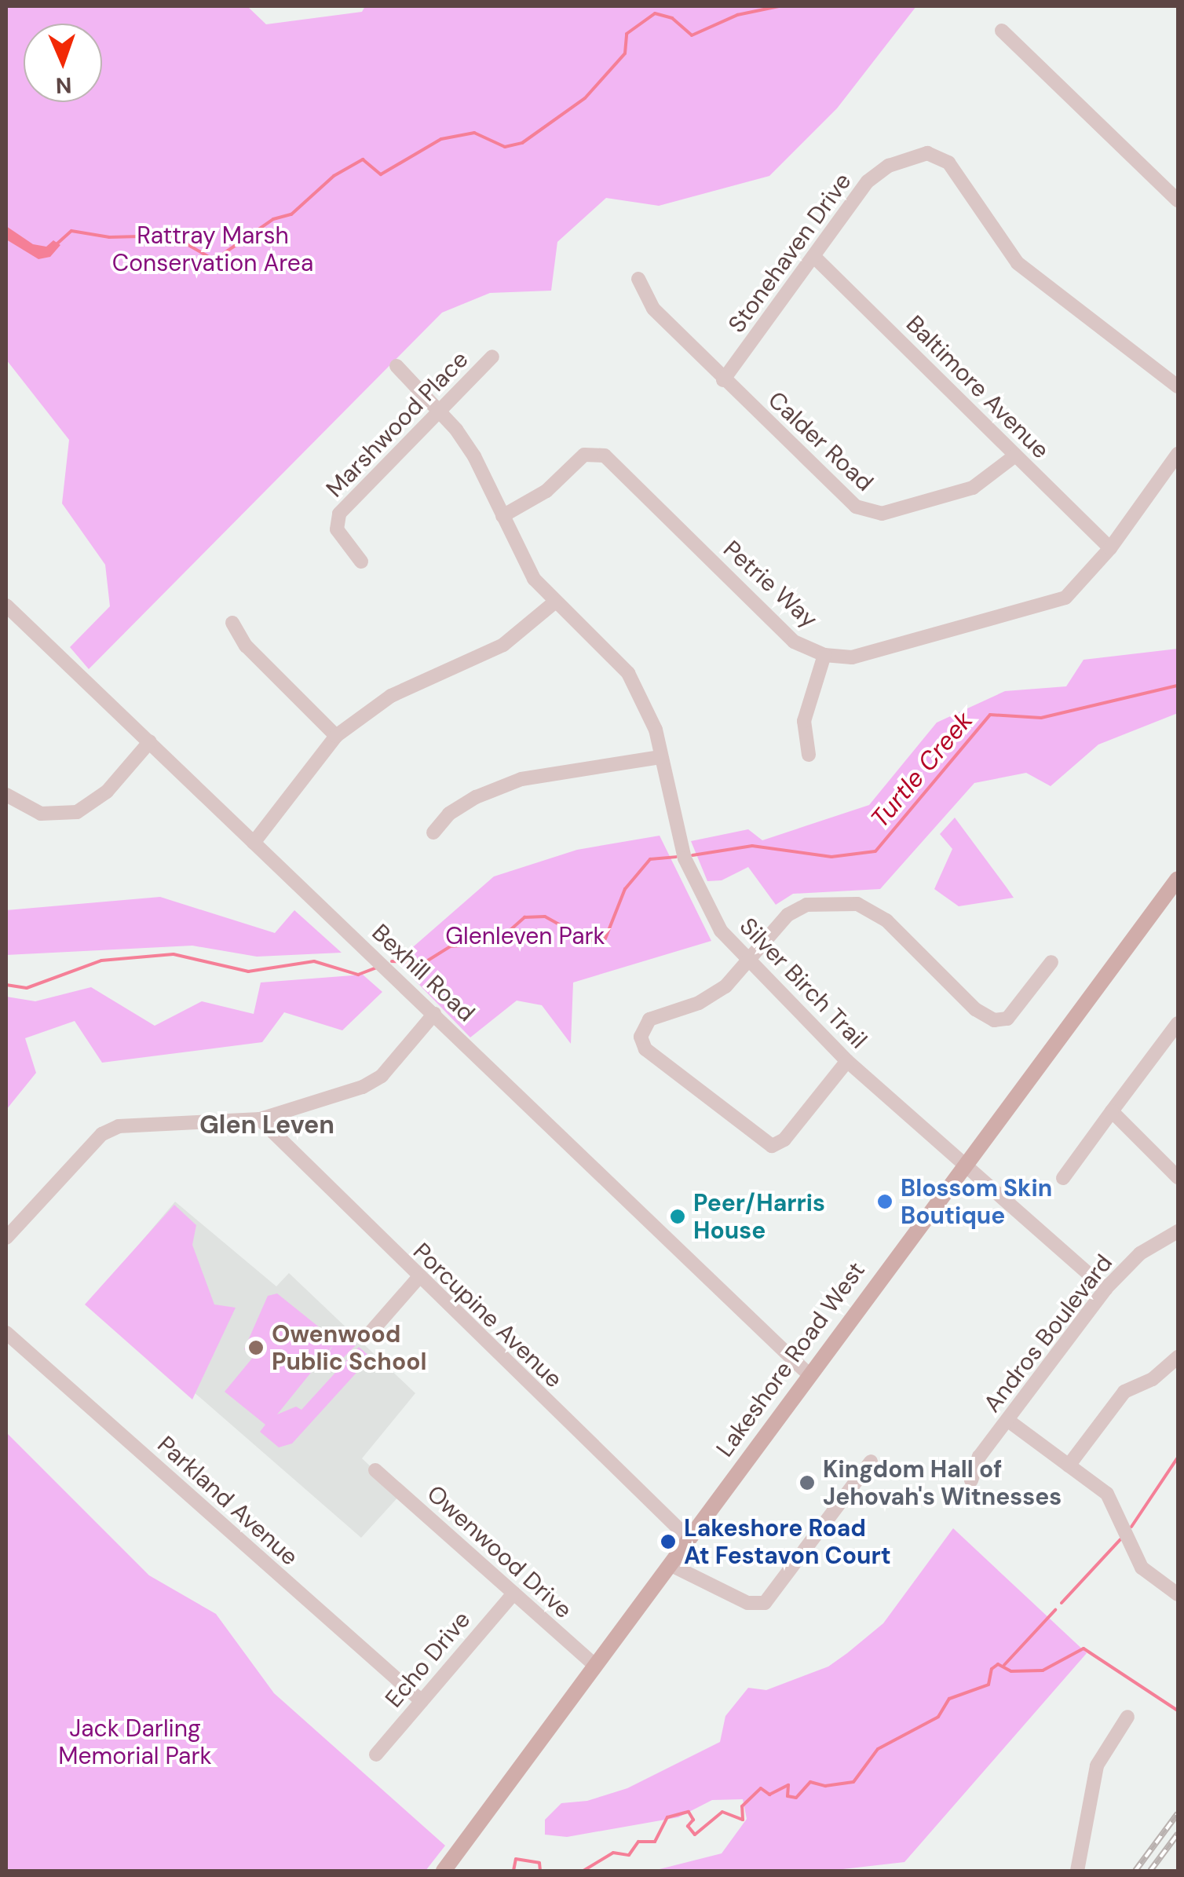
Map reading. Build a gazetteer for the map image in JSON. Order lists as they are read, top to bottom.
{
  "streets": {
    "main road": ["Lakeshore Road West"],
    "street": [
      "Stonehaven Drive",
      "Baltimore Avenue",
      "Marshwood Place",
      "Calder Road",
      "Petrie Way",
      "Bexhill Road",
      "Silver Birch Trail",
      "Porcupine Avenue",
      "Andros Boulevard",
      "Parkland Avenue",
      "Owenwood Drive",
      "Echo Drive"
    ]
  },
  "crossings": [
    ["Stonehaven Drive", "Baltimore Avenue"],
    ["Stonehaven Drive", "Calder Road"],
    ["Baltimore Avenue", "Calder Road"],
    ["Baltimore Avenue", "Petrie Way"],
    ["Marshwood Place", "Silver Birch Trail"],
    ["Petrie Way", "Silver Birch Trail"],
    ["Bexhill Road", "Lakeshore Road West"],
    ["Silver Birch Trail", "Andros Boulevard"],
    ["Silver Birch Trail", "Lakeshore Road West"],
    ["Porcupine Avenue", "Lakeshore Road West"],
    ["Lakeshore Road West", "Owenwood Drive"],
    ["Parkland Avenue", "Echo Drive"],
    ["Owenwood Drive", "Echo Drive"]
  ],
  "districts": ["Glen Leven"],
  "water": ["Turtle Creek"],
  "parks": ["Rattray Marsh Conservation Area", "Glenleven Park", "Jack Darling Memorial Park"],
  "places": [
    "Blossom Skin Boutique",
    "Peer/Harris House",
    "Owenwood Public School",
    "Kingdom Hall of Jehovah's Witnesses",
    "Lakeshore Road At Festavon Court"
  ],
  "north": "bottom"
}
